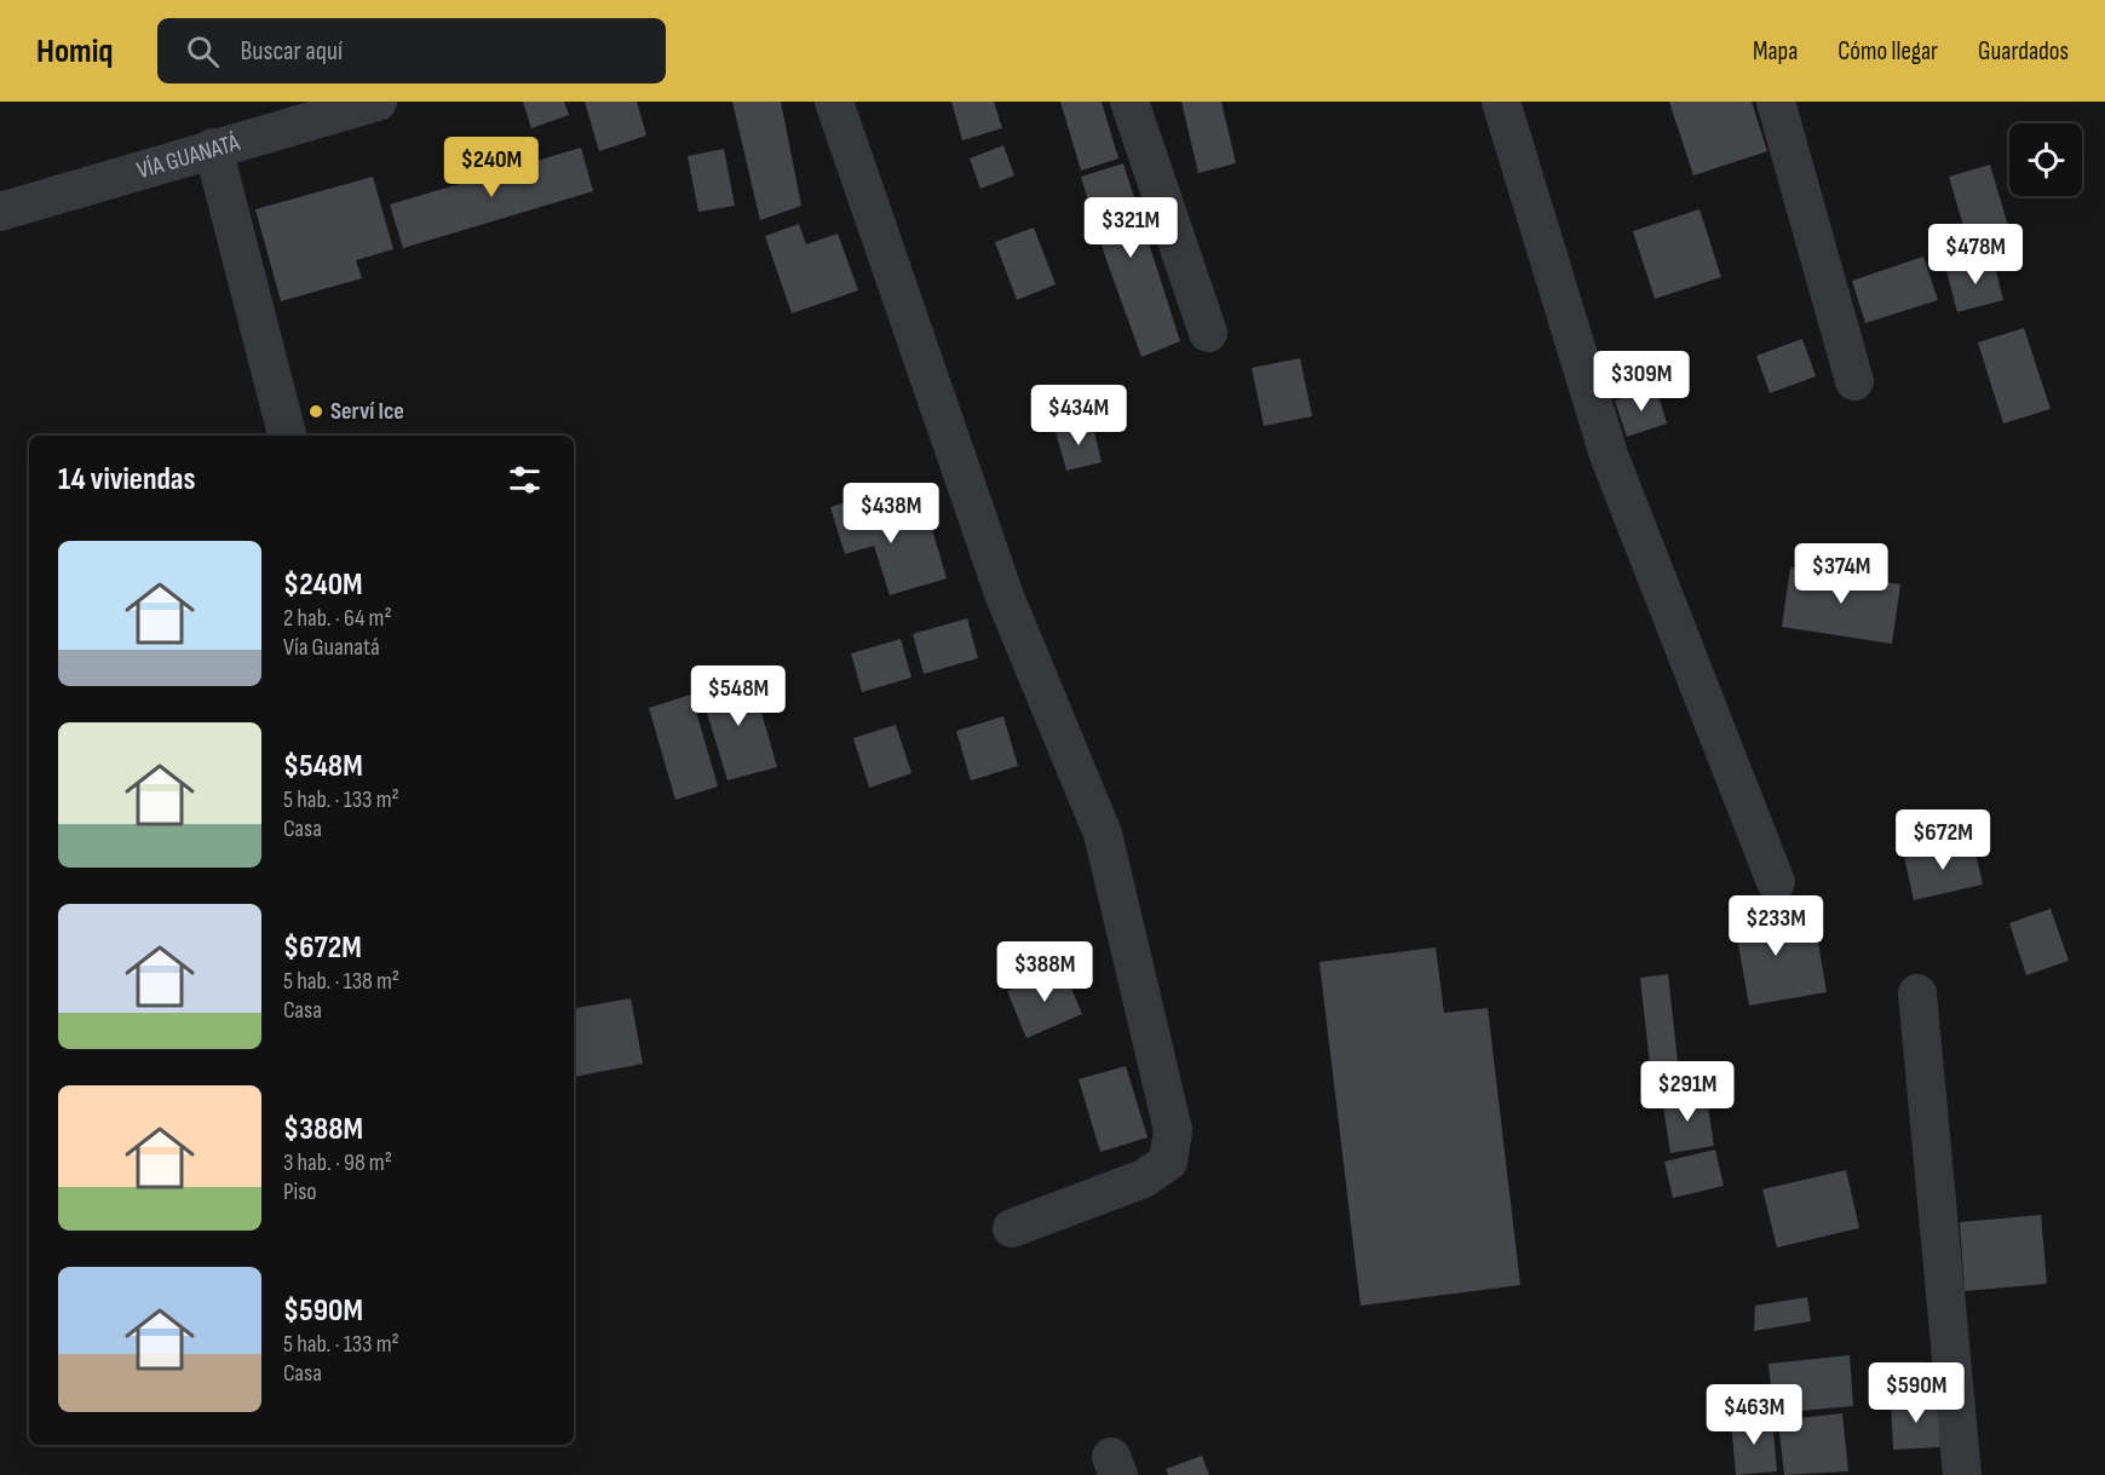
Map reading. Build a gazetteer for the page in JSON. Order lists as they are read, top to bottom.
{
  "streets": {
    "street": ["VÍA GUANATÁ"]
  },
  "places": ["Serví Ice"],
  "page": {
    "header": "Homiq",
    "search": "Buscar aquí",
    "nav": ["Mapa", "Cómo llegar", "Guardados"],
    "price": [
      "$240M",
      "$321M",
      "$478M",
      "$309M",
      "$434M",
      "$438M",
      "$374M",
      "$548M",
      "$672M",
      "$233M",
      "$388M",
      "$291M",
      "$590M",
      "$463M"
    ],
    "heading": "14 viviendas",
    "list": [
      {
        "name": "$240M",
        "note": "2 hab. · 64 m² · Vía Guanatá"
      },
      {
        "name": "$548M",
        "note": "5 hab. · 133 m² · Casa"
      },
      {
        "name": "$672M",
        "note": "5 hab. · 138 m² · Casa"
      },
      {
        "name": "$388M",
        "note": "3 hab. · 98 m² · Piso"
      },
      {
        "name": "$590M",
        "note": "5 hab. · 133 m² · Casa"
      }
    ]
  }
}
